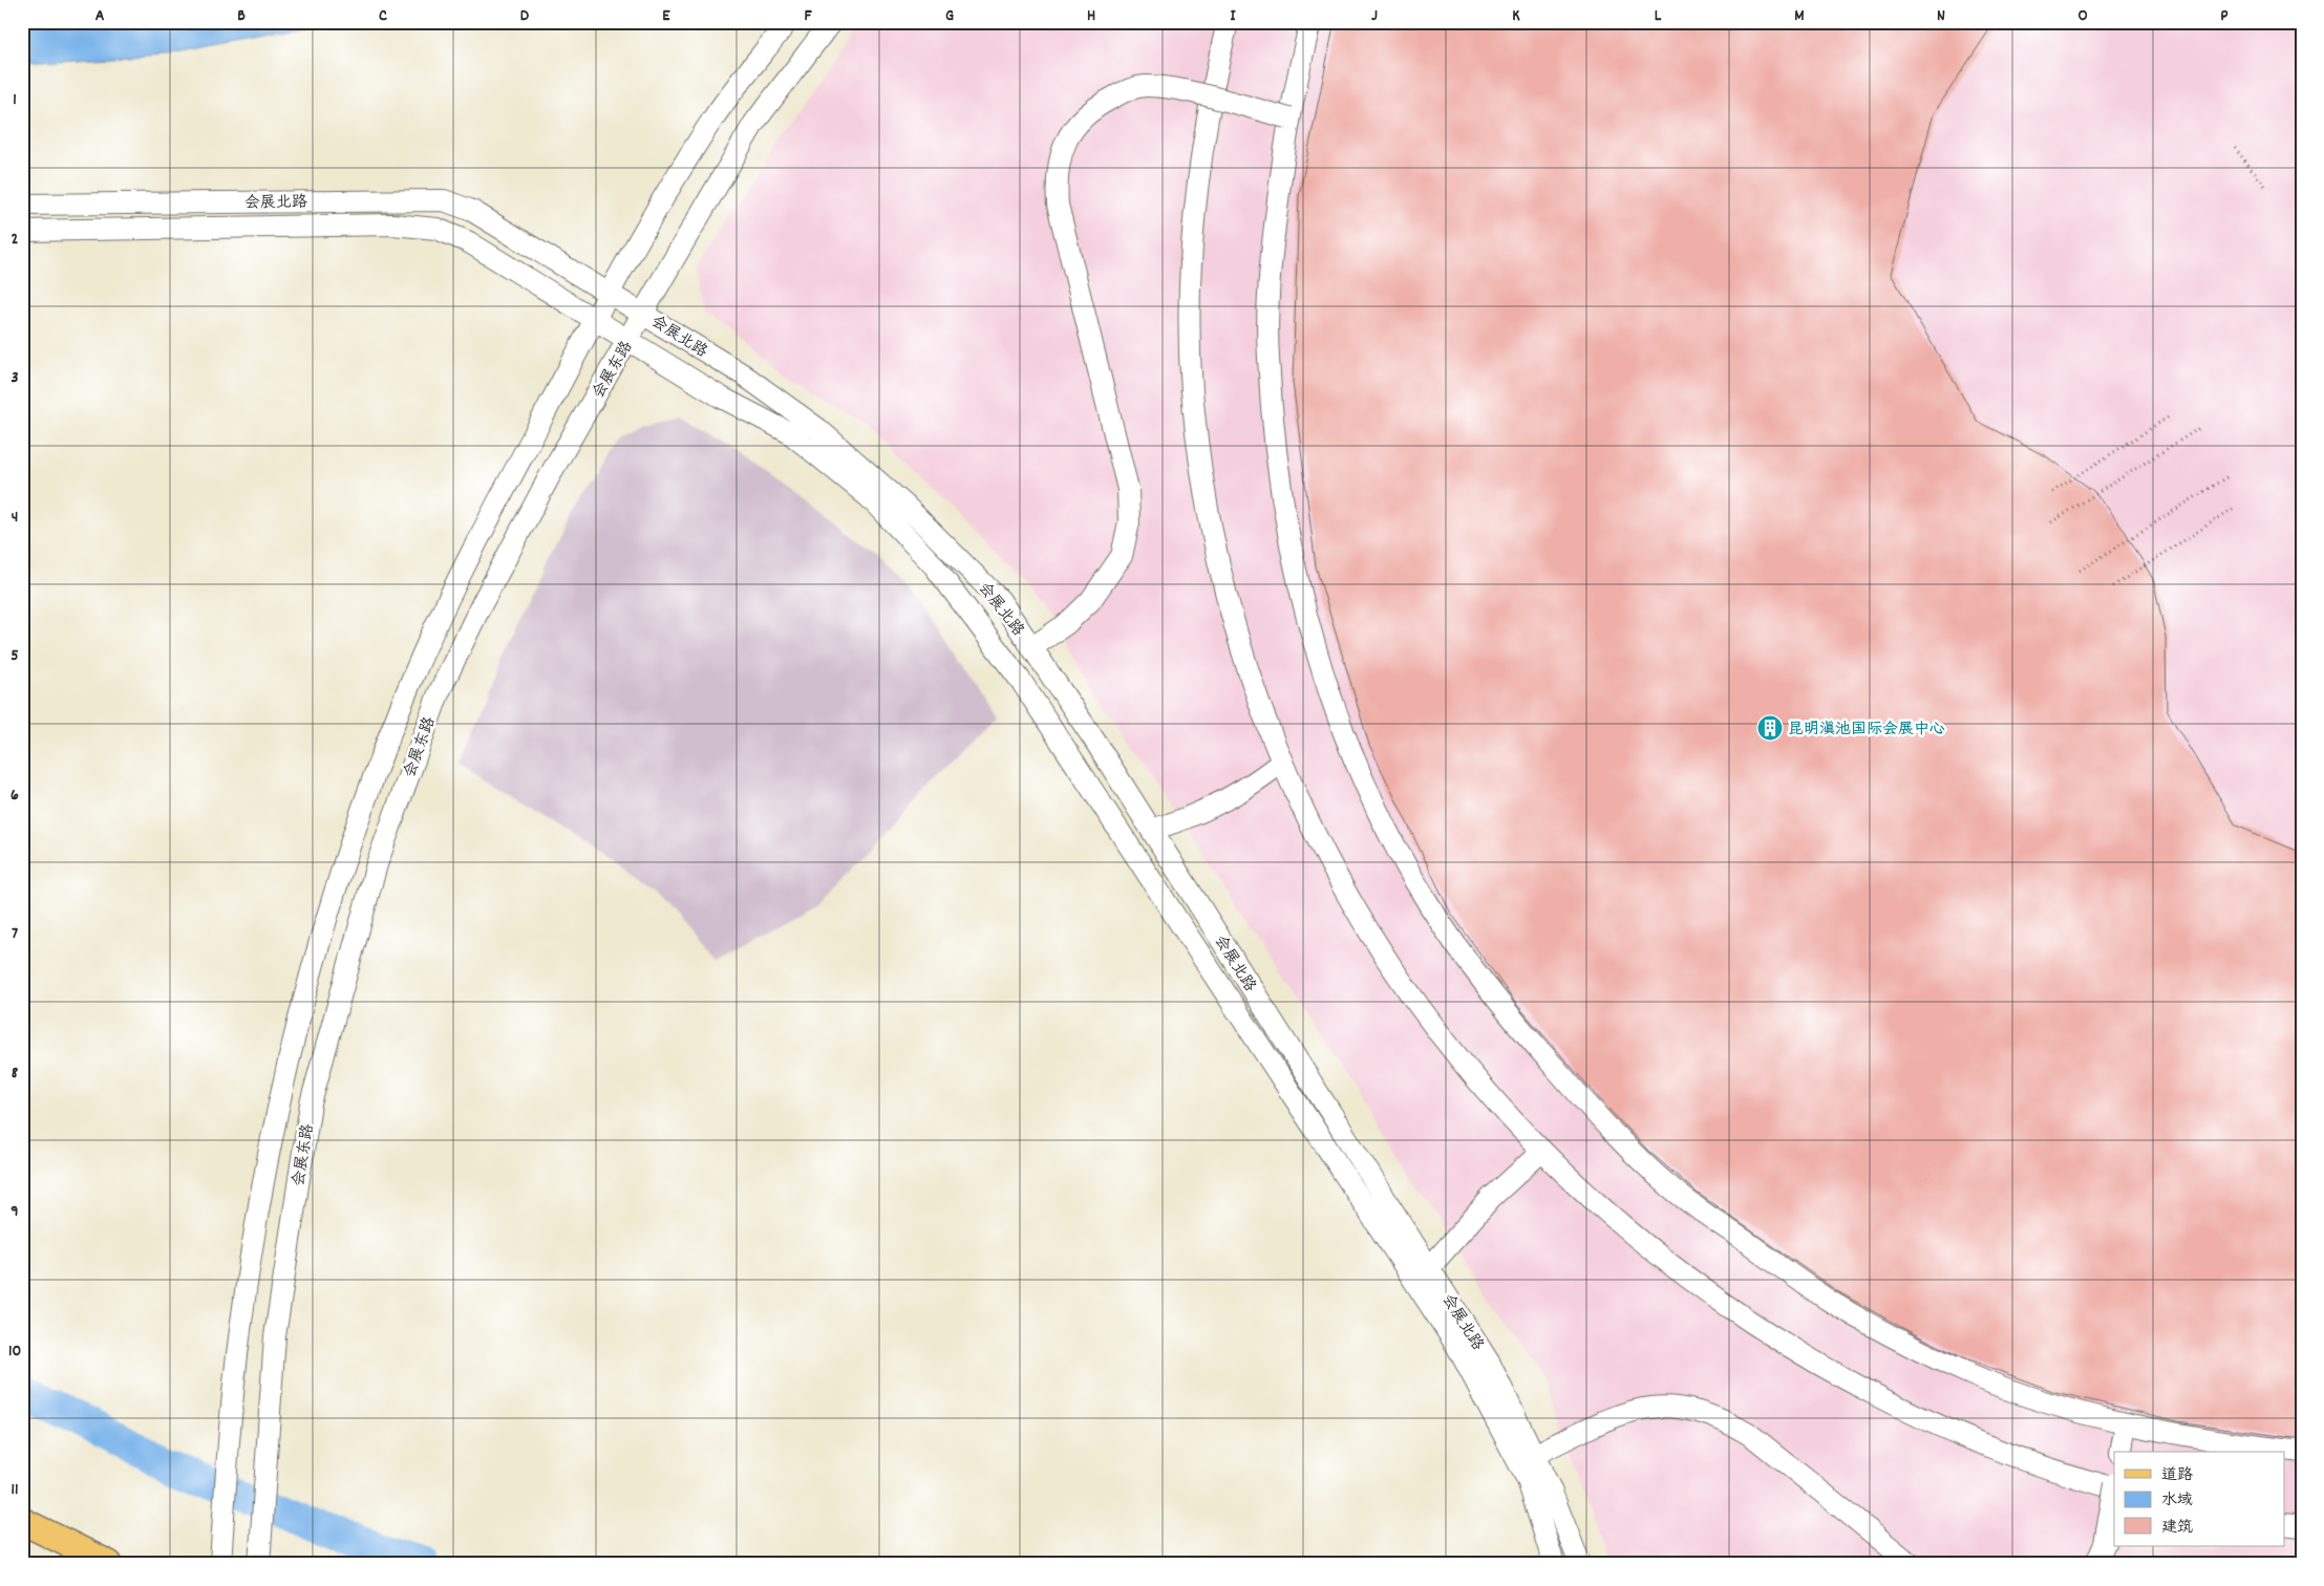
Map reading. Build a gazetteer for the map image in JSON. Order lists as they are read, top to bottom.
{
  "streets": {
    "street": ["会展北路", "会展东路"]
  },
  "crossings": [
    ["会展北路", "会展东路"]
  ],
  "places": {
    "building": ["昆明滇池国际会展中心"]
  },
  "legend": ["道路", "水域", "建筑"],
  "grid": {
    "columns": [
      "A",
      "B",
      "C",
      "D",
      "E",
      "F",
      "G",
      "H",
      "I",
      "J",
      "K",
      "L",
      "M",
      "N",
      "O",
      "P"
    ],
    "rows": [
      "1",
      "2",
      "3",
      "4",
      "5",
      "6",
      "7",
      "8",
      "9",
      "10",
      "11"
    ]
  }
}
